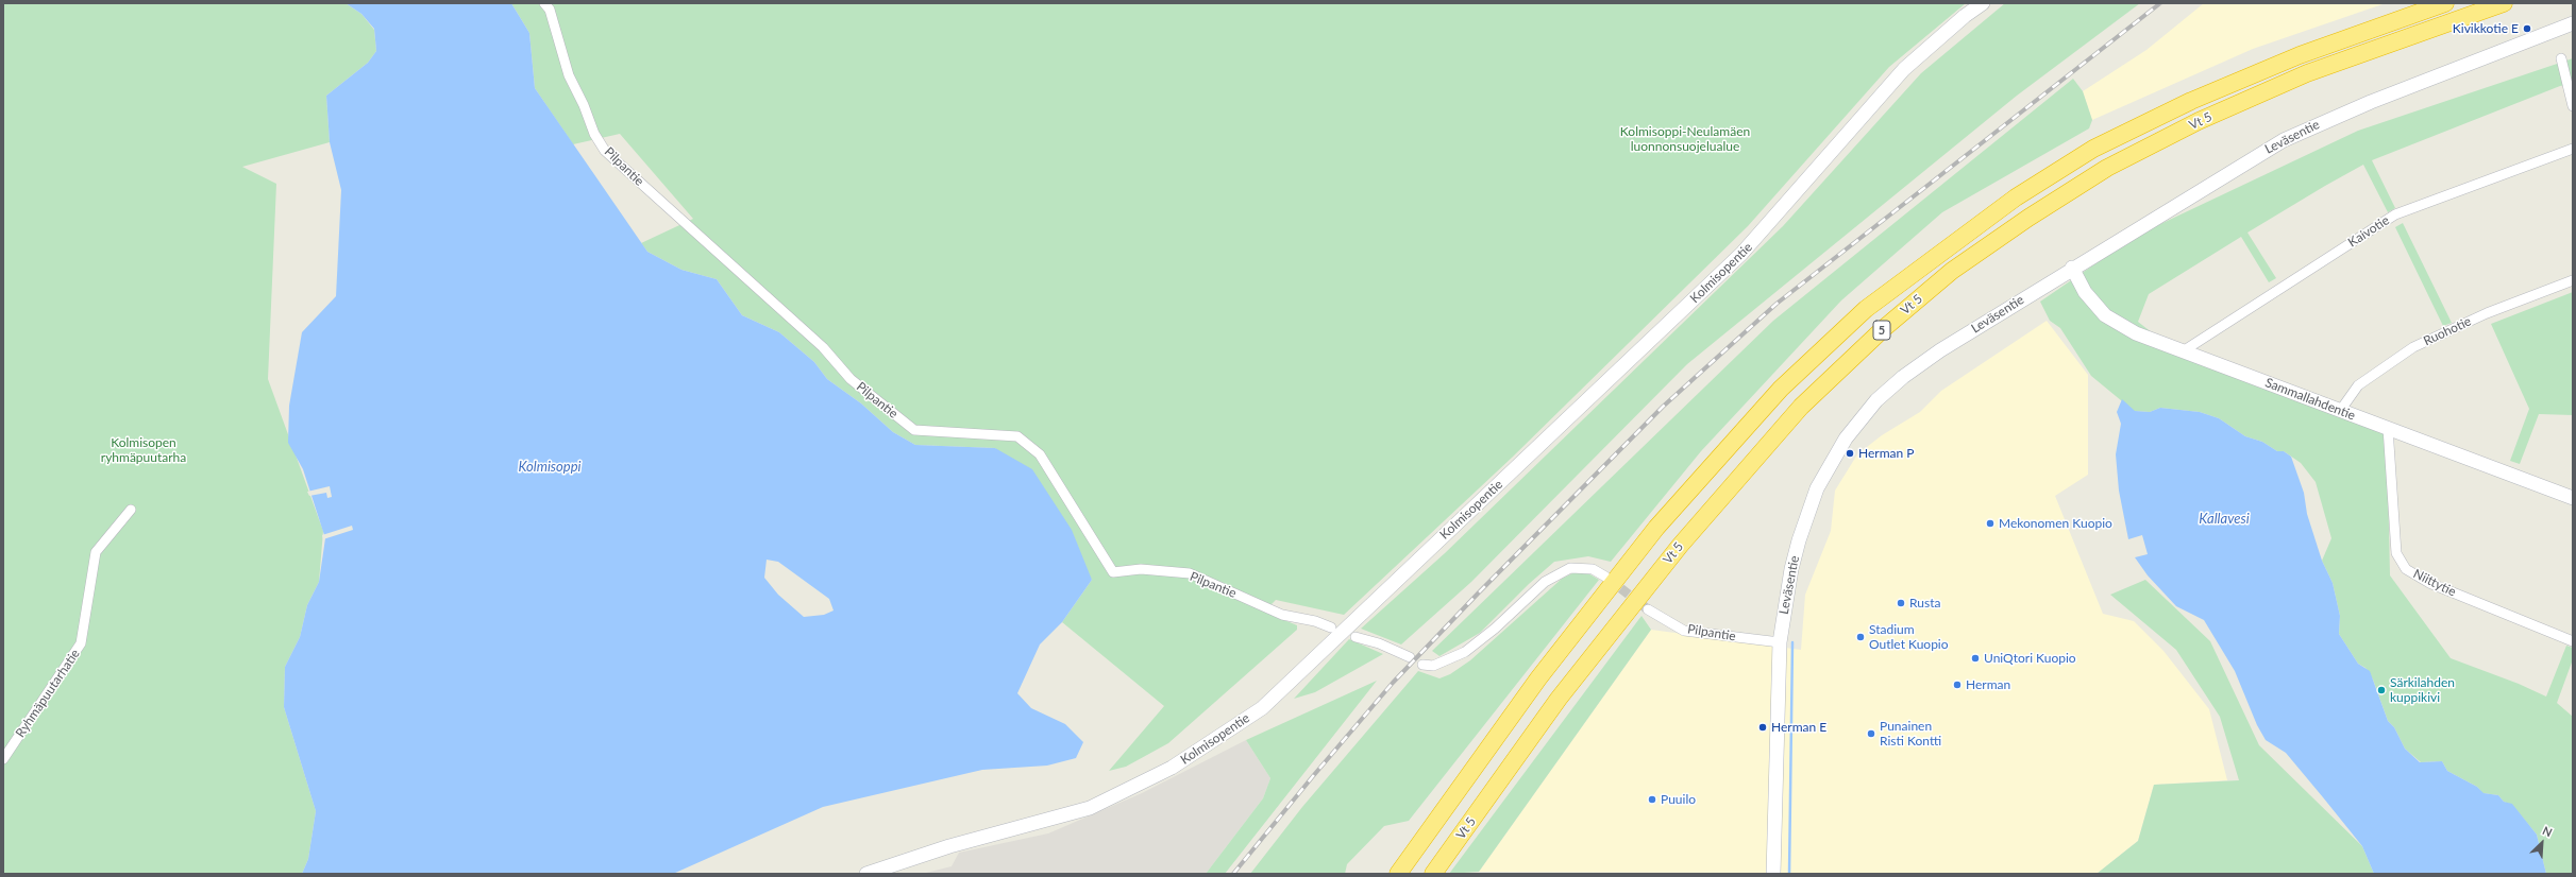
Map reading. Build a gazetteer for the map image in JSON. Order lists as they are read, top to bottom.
{
  "streets": {
    "highway": ["Vt 5", "5"],
    "main road": ["Leväsentie", "Kolmisopentie", "Sammallahdentie"],
    "street": [
      "Pilpantie",
      "Kaivotie",
      "Ruohotie",
      "Niittytie",
      "Ryhmäpuutarhatie"
    ]
  },
  "crossings": [
    ["Leväsentie", "Pilpantie"],
    ["Leväsentie", "Sammallahdentie"],
    ["Kaivotie", "Sammallahdentie"],
    ["Ruohotie", "Sammallahdentie"],
    ["Sammallahdentie", "Niittytie"]
  ],
  "water": ["Kolmisoppi", "Kallavesi"],
  "parks": ["Kolmisoppi-Neulamäen luonnonsuojelualue", "Kolmisopen ryhmäpuutarha"],
  "places": [
    "Kivikkotie E",
    "Herman P",
    "Mekonomen Kuopio",
    "Rusta",
    "Stadium Outlet Kuopio",
    "UniQtori Kuopio",
    "Herman",
    "Särkilahden kuppikivi",
    "Herman E",
    "Punainen Risti Kontti",
    "Puuilo"
  ],
  "north": "top right"
}
